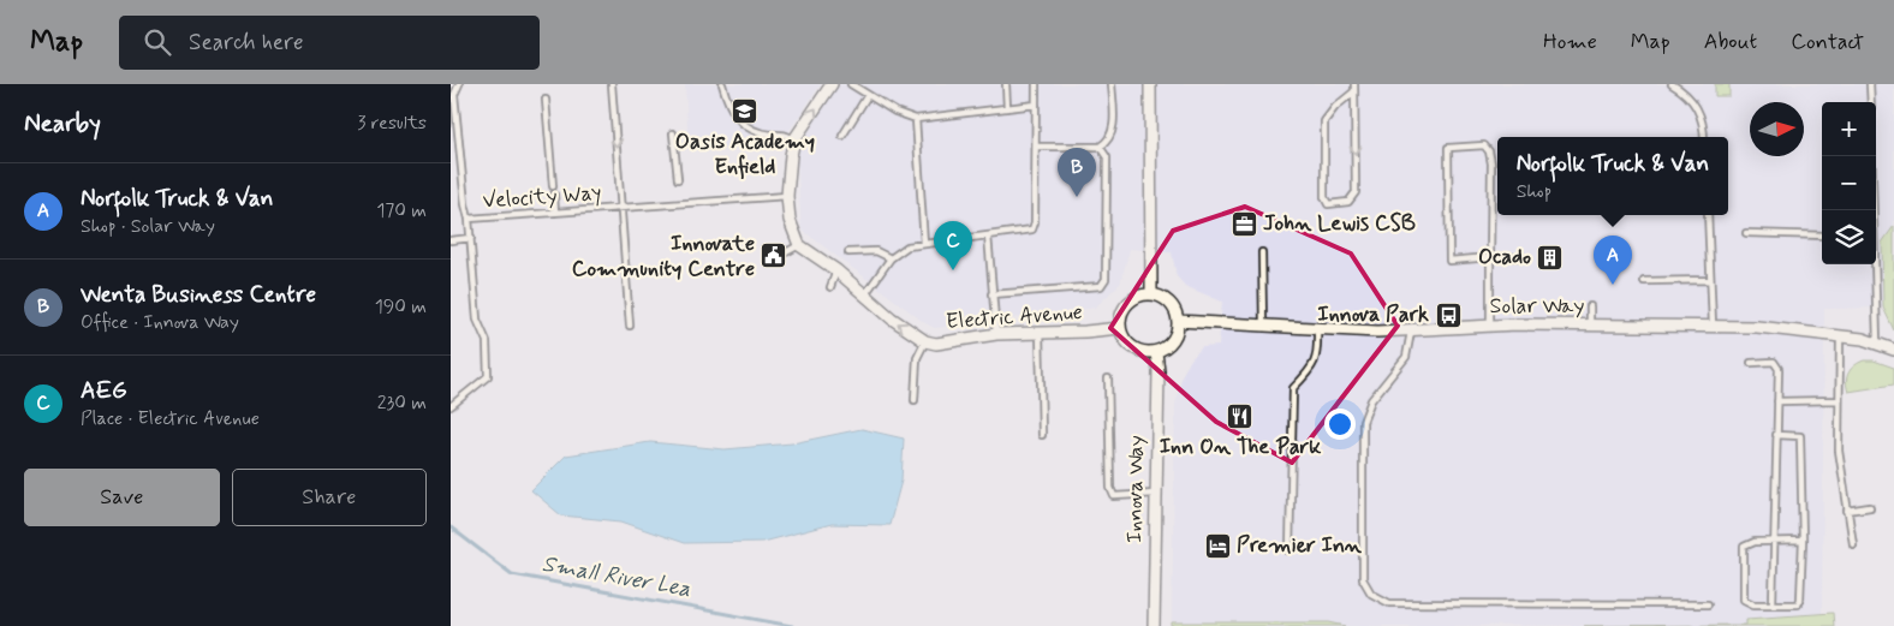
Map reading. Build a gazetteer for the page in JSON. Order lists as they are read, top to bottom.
{
  "streets": {
    "street": ["Solar Way", "Electric Avenue", "Innova Way"],
    "lane": ["Velocity Way"]
  },
  "crossings": [
    ["Solar Way", "Electric Avenue"],
    ["Solar Way", "Innova Way"],
    ["Electric Avenue", "Innova Way"]
  ],
  "water": ["Small River Lea"],
  "places": {
    "school or university": ["Oasis Academy Enfield"],
    "office": ["John Lewis CSB"],
    "public building": ["Innovate Community Centre"],
    "building": ["Ocado"],
    "bus stop": ["Innova Park"],
    "restaurant": ["Inn On The Park"],
    "hotel": ["Premier Inn"]
  },
  "north": "right",
  "page": {
    "header": "Map",
    "search": "Search here",
    "nav": [
      "Home",
      "Map",
      "About",
      "Contact"
    ],
    "heading": ["Nearby", "3 results"],
    "map_buttons": ["+", "−"],
    "popup": ["Norfolk Truck & Van", "Shop"],
    "pins": ["B", "C", "A"],
    "list": [
      {
        "mark": "A",
        "name": "Norfolk Truck & Van",
        "note": "Shop · Solar Way",
        "value": "170 m"
      },
      {
        "mark": "B",
        "name": "Wenta Business Centre",
        "note": "Office · Innova Way",
        "value": "190 m"
      },
      {
        "mark": "C",
        "name": "AEG",
        "note": "Place · Electric Avenue",
        "value": "230 m"
      }
    ],
    "buttons": ["Save", "Share"]
  }
}
